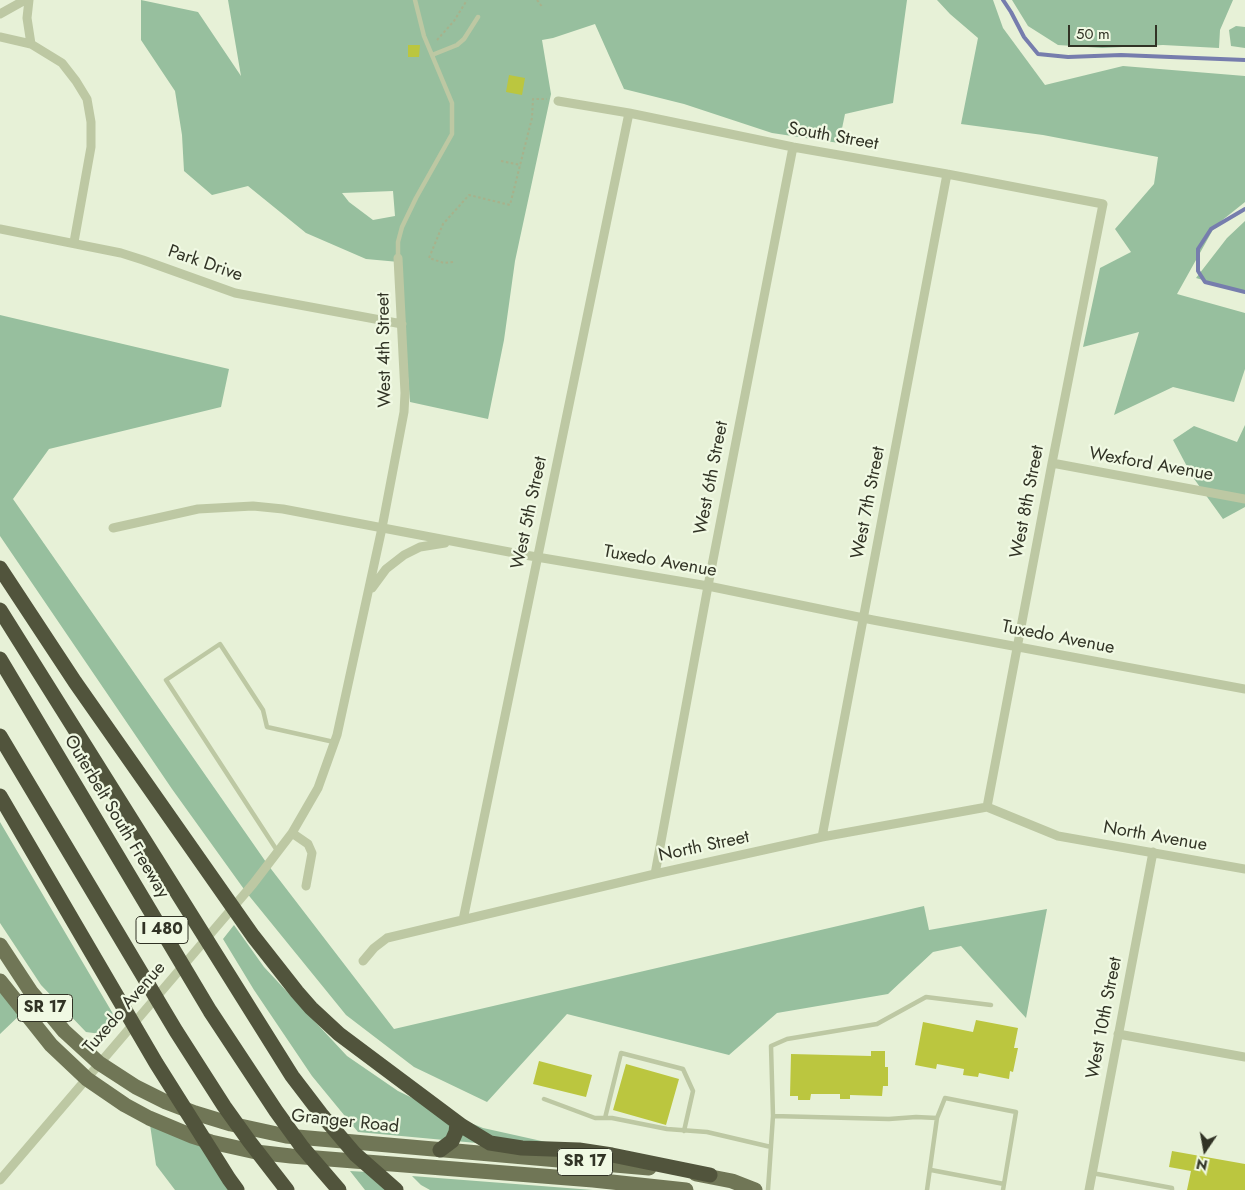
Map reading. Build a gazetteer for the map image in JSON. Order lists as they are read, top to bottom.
{
  "streets": {
    "highway": ["Outerbelt South Freeway", "I 480"],
    "main road": ["SR 17", "Granger Road"],
    "street": [
      "South Street",
      "Park Drive",
      "West 4th Street",
      "Wexford Avenue",
      "West 6th Street",
      "West 8th Street",
      "West 7th Street",
      "West 5th Street",
      "Tuxedo Avenue",
      "North Avenue",
      "North Street",
      "West 10th Street"
    ]
  },
  "crossings": [
    ["South Street", "West 6th Street"],
    ["South Street", "West 8th Street"],
    ["South Street", "West 7th Street"],
    ["South Street", "West 5th Street"],
    ["Park Drive", "West 4th Street"],
    ["West 4th Street", "Tuxedo Avenue"],
    ["Wexford Avenue", "West 8th Street"],
    ["West 6th Street", "Tuxedo Avenue"],
    ["West 6th Street", "North Street"],
    ["West 8th Street", "Tuxedo Avenue"],
    ["West 8th Street", "North Avenue"],
    ["West 8th Street", "North Street"],
    ["West 7th Street", "Tuxedo Avenue"],
    ["West 7th Street", "North Street"],
    ["West 5th Street", "Tuxedo Avenue"],
    ["West 5th Street", "North Street"],
    ["Tuxedo Avenue", "Granger Road"],
    ["North Avenue", "North Street"],
    ["North Avenue", "West 10th Street"]
  ],
  "scale_bar": "50 m",
  "north": "bottom"
}
